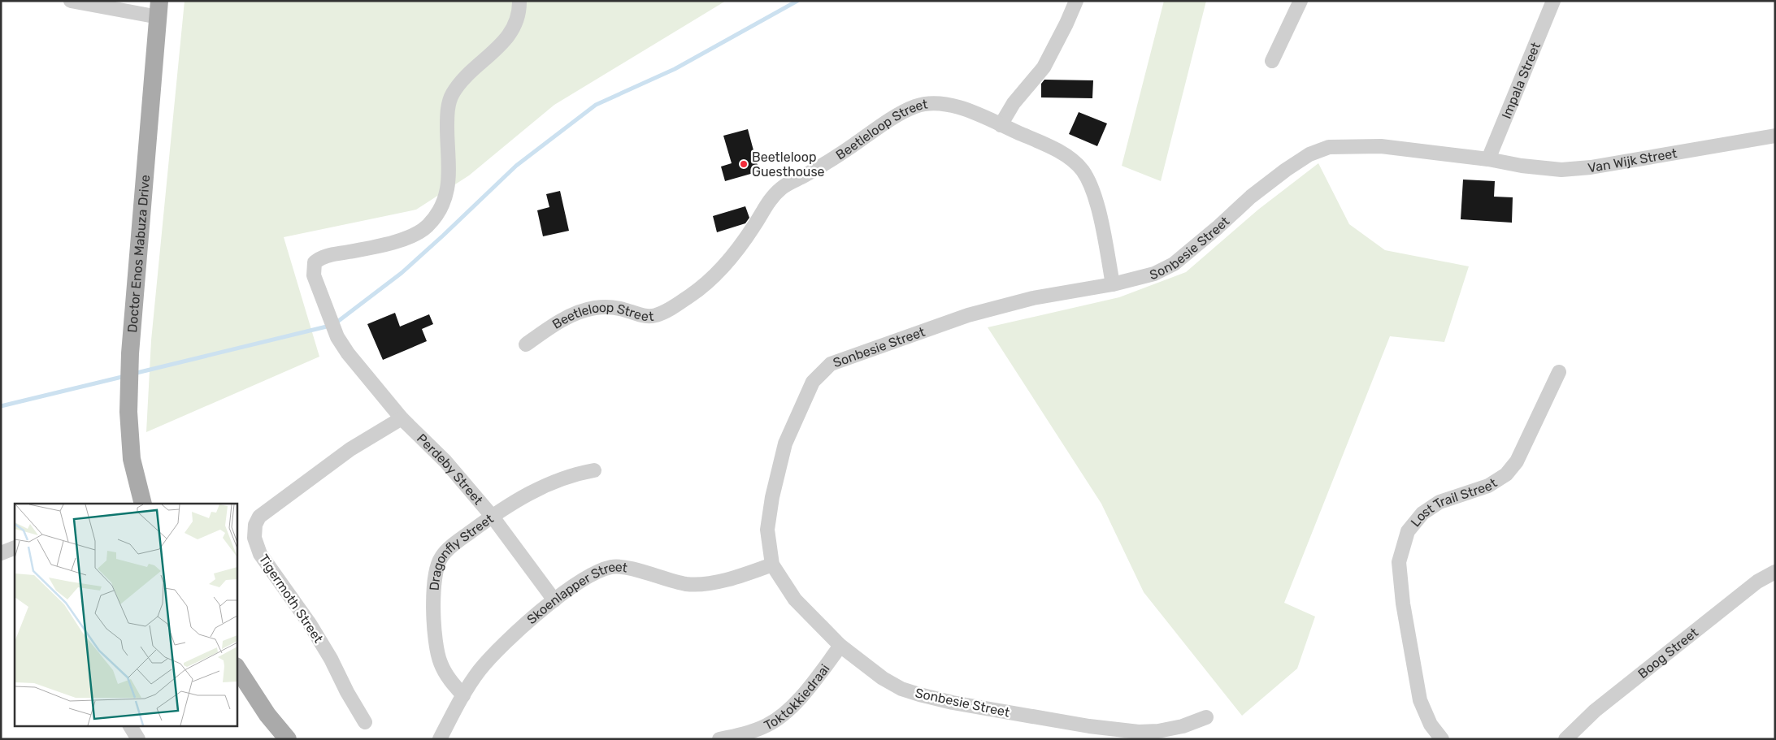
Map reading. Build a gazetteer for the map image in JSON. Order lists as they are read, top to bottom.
{
  "streets": {
    "main road": ["Doctor Enos Mabuza Drive"],
    "street": [
      "Impala Street",
      "Beetleloop Street",
      "Van Wijk Street",
      "Sonbesie Street",
      "Perdeby Street",
      "Lost Trail Street",
      "Dragonfly Street",
      "Skoenlapper Street",
      "Tigermoth Street",
      "Boog Street",
      "Toktokkiedraai"
    ]
  },
  "crossings": [
    ["Impala Street", "Van Wijk Street"],
    ["Impala Street", "Sonbesie Street"],
    ["Beetleloop Street", "Sonbesie Street"],
    ["Van Wijk Street", "Sonbesie Street"],
    ["Sonbesie Street", "Skoenlapper Street"],
    ["Sonbesie Street", "Toktokkiedraai"],
    ["Perdeby Street", "Dragonfly Street"],
    ["Perdeby Street", "Skoenlapper Street"],
    ["Perdeby Street", "Tigermoth Street"],
    ["Dragonfly Street", "Skoenlapper Street"]
  ],
  "places": ["Beetleloop Guesthouse"]
}
